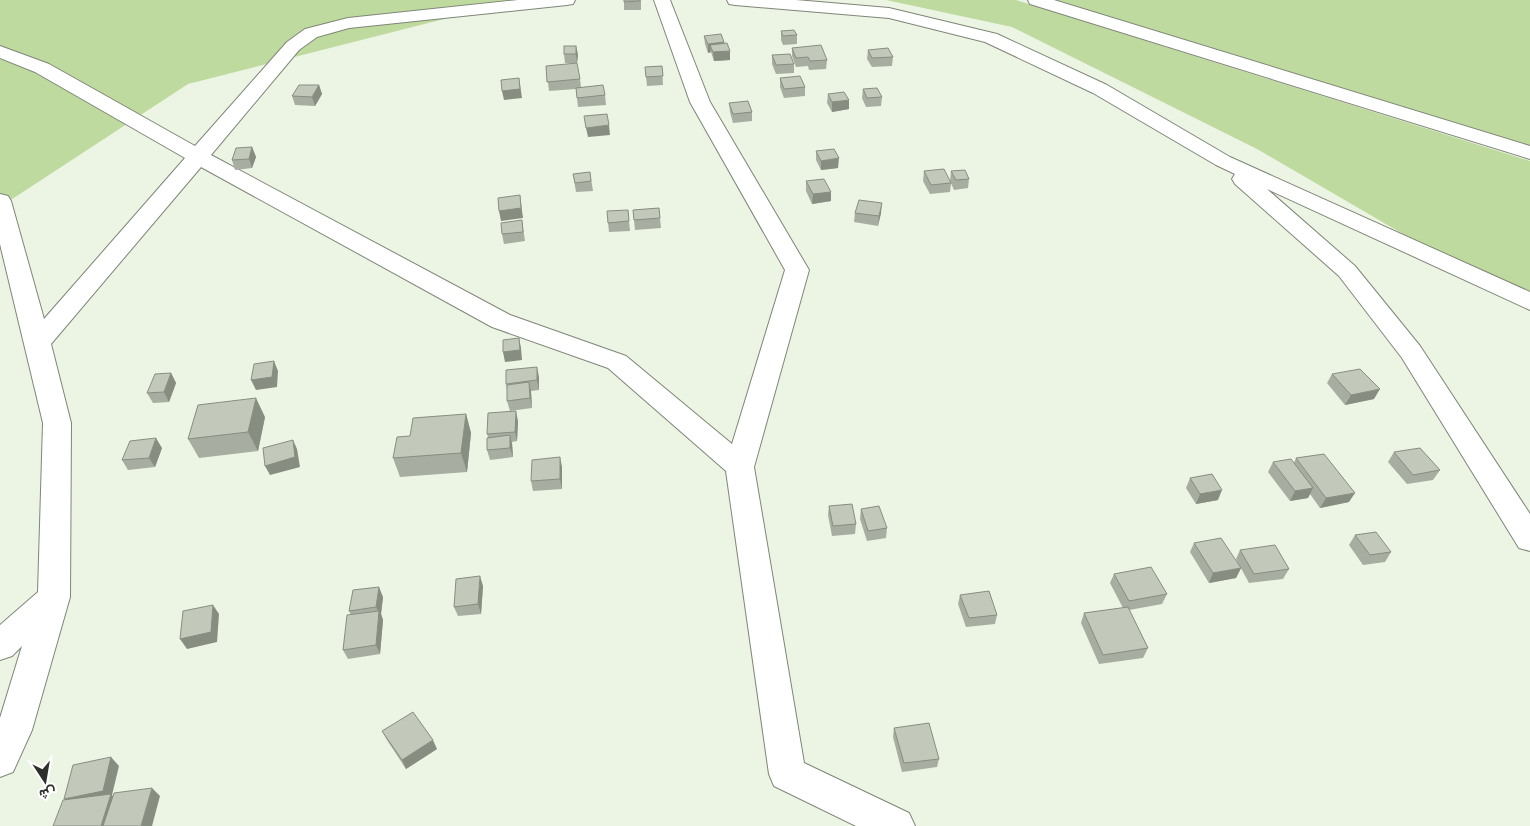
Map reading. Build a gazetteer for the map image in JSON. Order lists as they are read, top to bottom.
{
  "north": "bottom"
}
